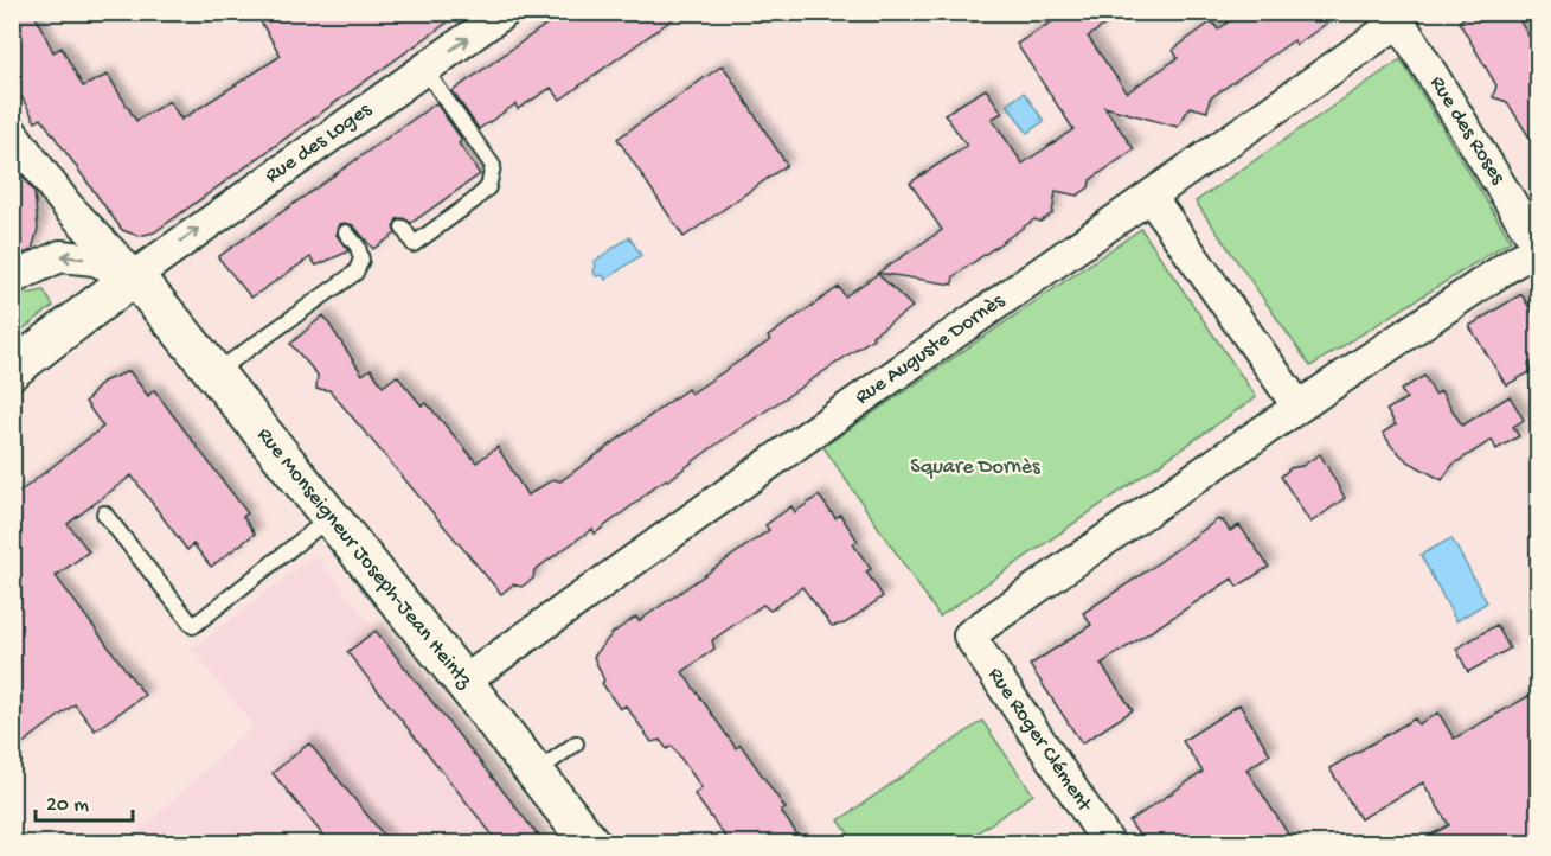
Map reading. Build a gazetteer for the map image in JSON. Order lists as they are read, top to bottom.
{
  "streets": {
    "street": [
      "Rue des Roses",
      "Rue des Loges",
      "Rue Auguste Dornès",
      "Rue Monseigneur Joseph-Jean Heintz",
      "Rue Roger Clément"
    ]
  },
  "crossings": [
    ["Rue des Roses", "Rue Auguste Dornès"],
    ["Rue des Loges", "Rue Monseigneur Joseph-Jean Heintz"],
    ["Rue Auguste Dornès", "Rue Monseigneur Joseph-Jean Heintz"]
  ],
  "one_way": ["Rue des Loges"],
  "parks": ["Square Dornès"],
  "scale_bar": "20 m"
}
